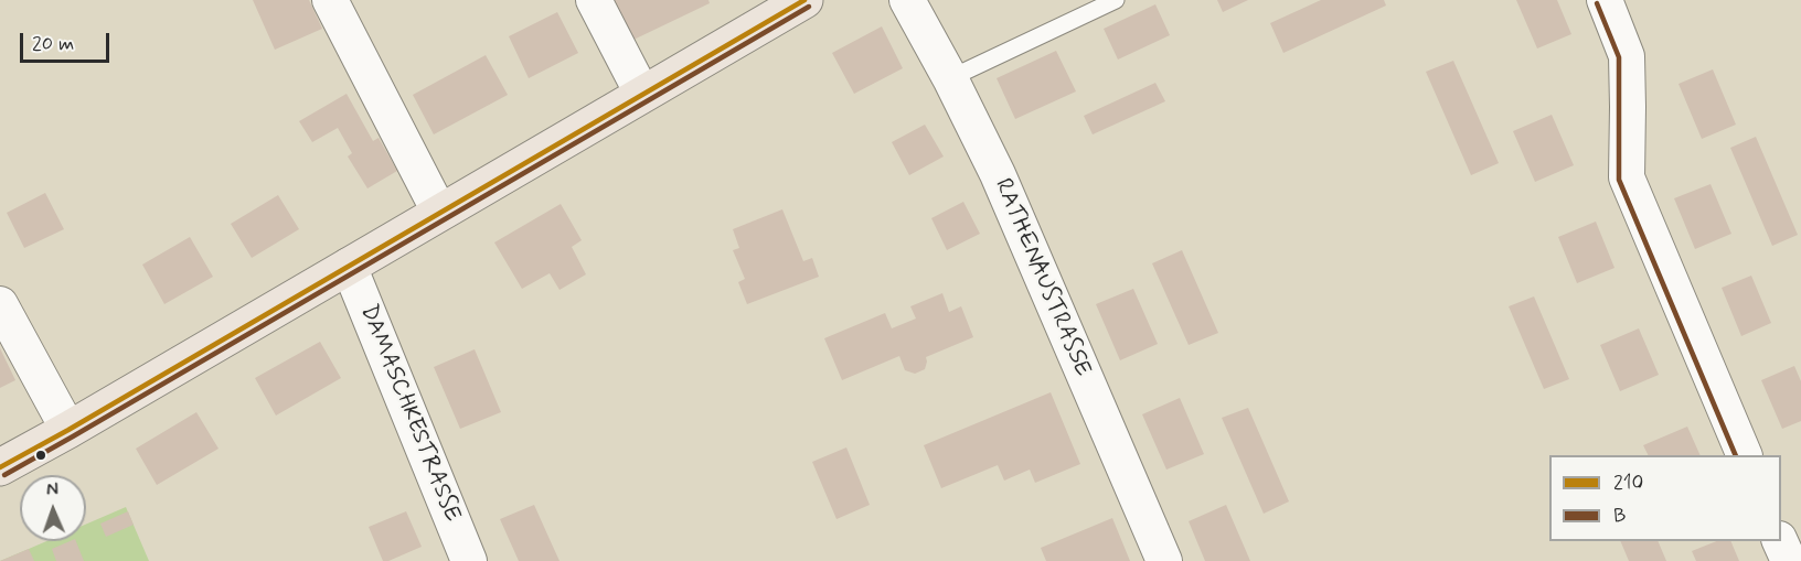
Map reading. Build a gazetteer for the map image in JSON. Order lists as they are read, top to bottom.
{
  "streets": {
    "street": ["RATHENAUSTRASSE", "DAMASCHKESTRASSE"]
  },
  "lines": ["transit line 210", "transit line B"],
  "legend": ["210", "B"],
  "scale_bar": "20 m",
  "north": "top"
}
